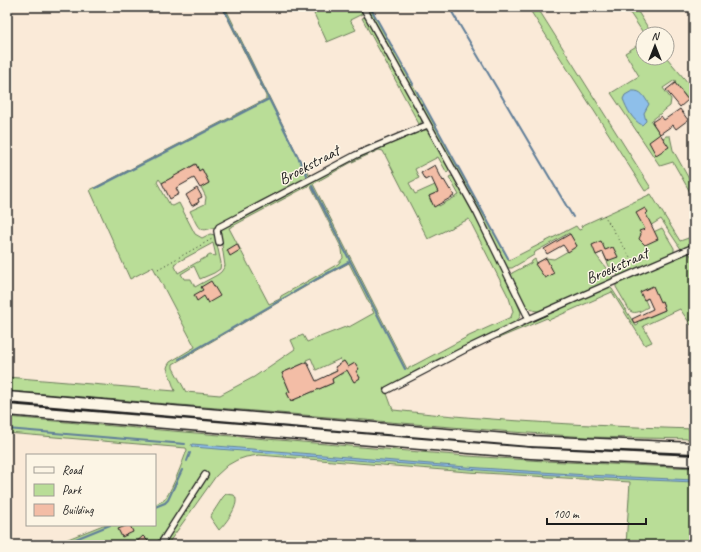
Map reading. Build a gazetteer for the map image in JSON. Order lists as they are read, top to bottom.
{
  "streets": {
    "street": ["Broekstraat"]
  },
  "legend": ["Road", "Park", "Building"],
  "scale_bar": "100 m",
  "north": "top"
}
